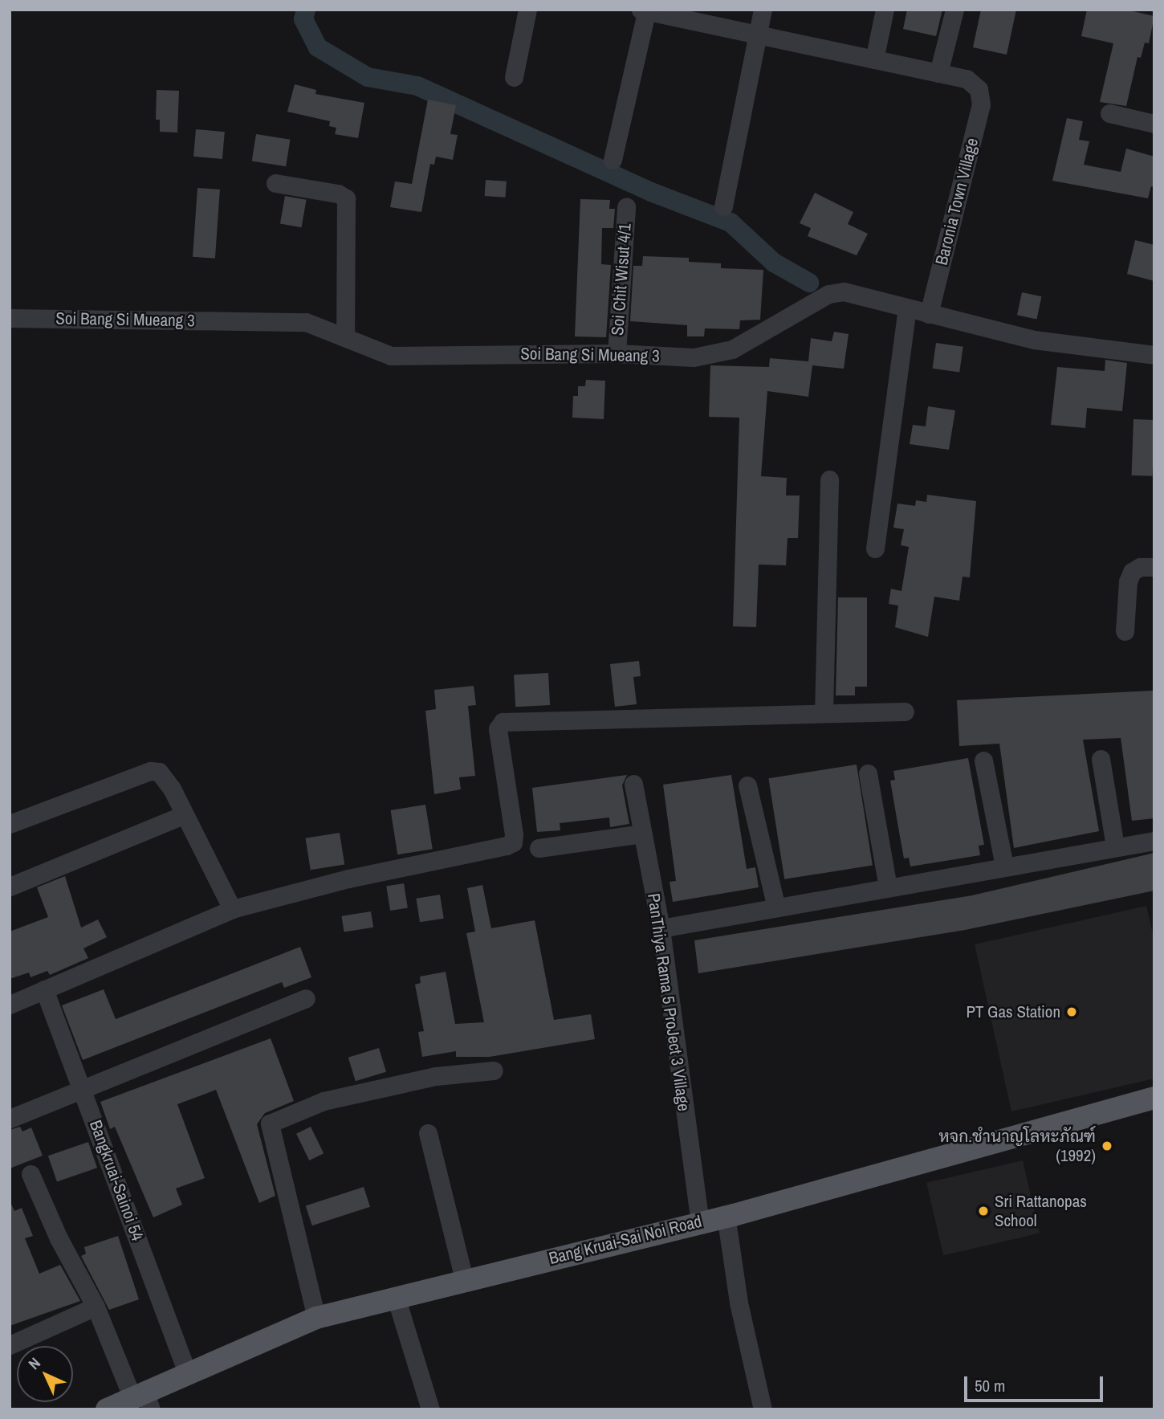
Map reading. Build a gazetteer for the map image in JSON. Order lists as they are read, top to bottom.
{
  "streets": {
    "main road": ["Bang Kruai-Sai Noi Road"],
    "street": [
      "Baronia Town Village",
      "Soi Chit Wisut 4/1",
      "Soi Bang Si Mueang 3",
      "PanThiya Rama 5 ProJect 3 Village",
      "Bangkruai-Sainoi 54"
    ]
  },
  "crossings": [
    ["Baronia Town Village", "Soi Bang Si Mueang 3"],
    ["Soi Chit Wisut 4/1", "Soi Bang Si Mueang 3"],
    ["PanThiya Rama 5 ProJect 3 Village", "Bang Kruai-Sai Noi Road"],
    ["Bangkruai-Sainoi 54", "Bang Kruai-Sai Noi Road"]
  ],
  "places": ["PT Gas Station", "หจก.ชำนาญโลหะภัณฑ์ (1992)", "Sri Rattanopas School"],
  "scale_bar": "50 m",
  "north": "top left"
}
